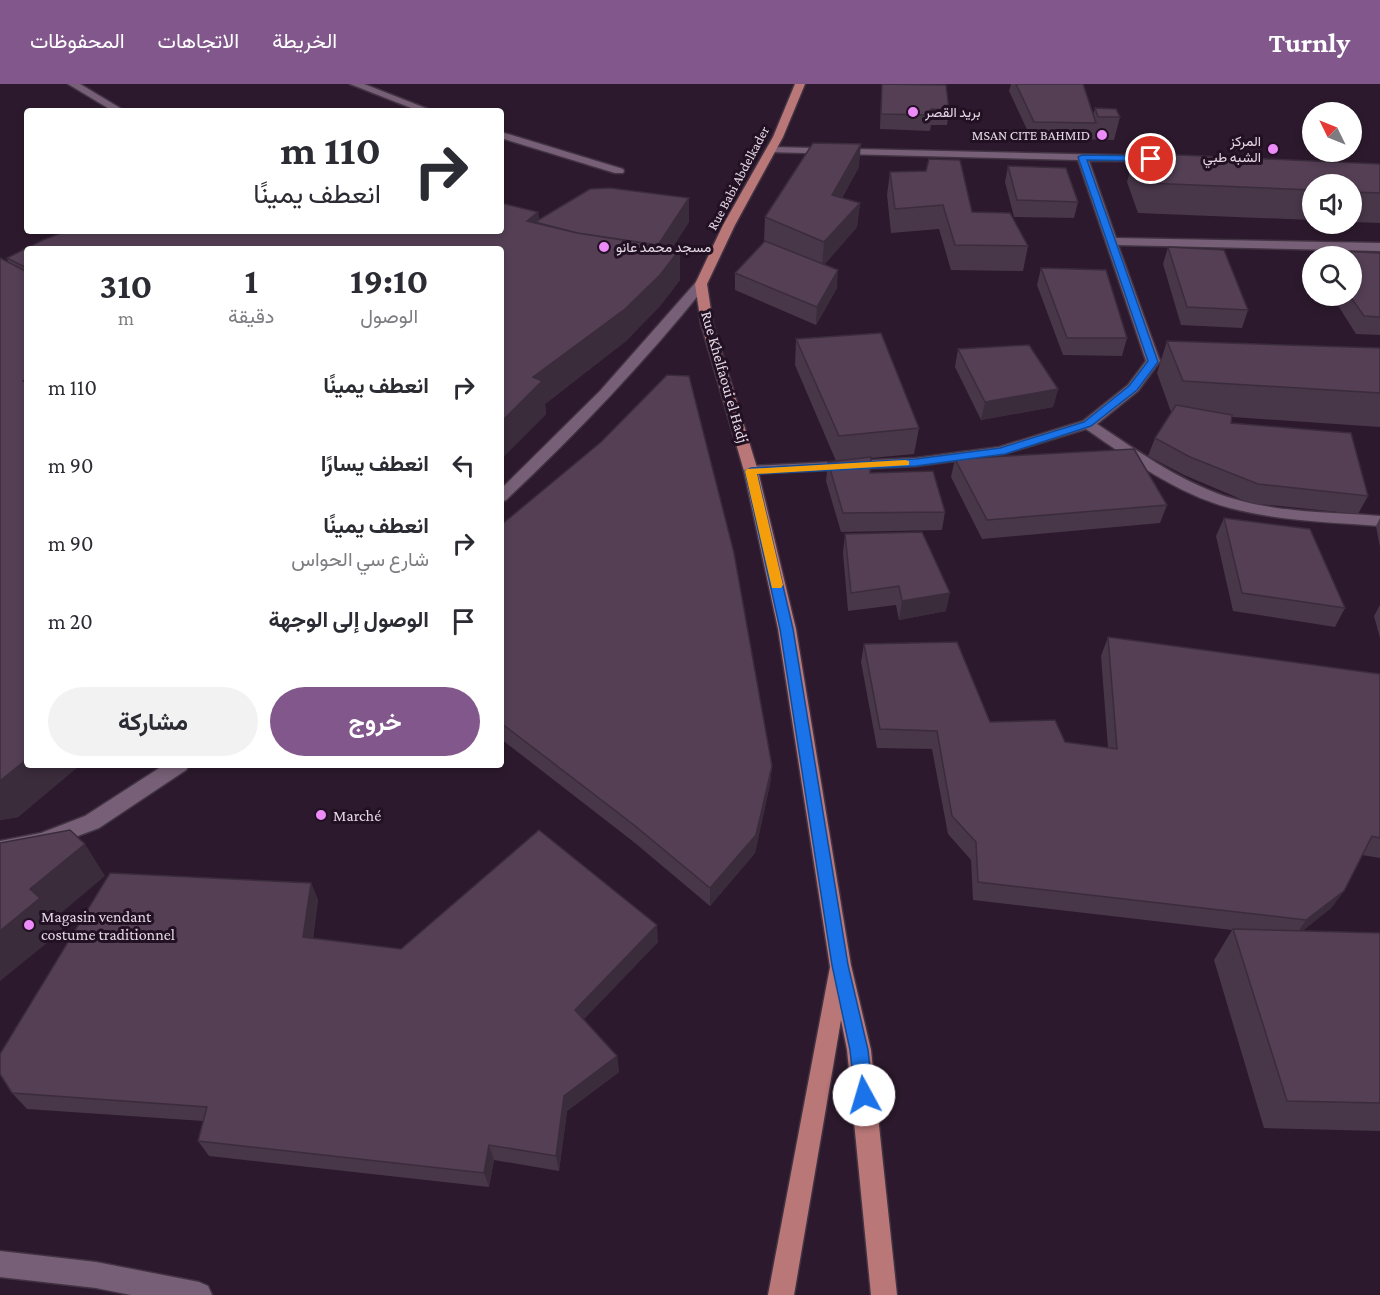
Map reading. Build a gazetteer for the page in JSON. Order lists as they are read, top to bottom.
{
  "streets": {
    "main road": ["Rue Babi Abdelkader", "Rue Khelfaoui el Hadj"]
  },
  "crossings": [
    ["Rue Babi Abdelkader", "Rue Khelfaoui el Hadj"]
  ],
  "places": [
    "بريد القصر",
    "MSAN CITE BAHMID",
    "المركز الشبه طبي",
    "مسجد محمد عانو",
    "Marché",
    "Magasin vendant costume traditionnel"
  ],
  "north": "top left",
  "page": {
    "header": "Turnly",
    "nav": ["الخريطة", "الاتجاهات", "المحفوظات"],
    "turn": ["110 m", "انعطف يمينًا"],
    "eta": [
      "19:10",
      "الوصول",
      "1",
      "دقيقة",
      "310",
      "m"
    ],
    "list": [
      {
        "name": "انعطف يمينًا",
        "value": "110 m"
      },
      {
        "name": "انعطف يسارًا",
        "value": "90 m"
      },
      {
        "name": "انعطف يمينًا",
        "note": "شارع سي الحواس",
        "value": "90 m"
      },
      {
        "name": "الوصول إلى الوجهة",
        "value": "20 m"
      }
    ],
    "buttons": ["خروج", "مشاركة"]
  }
}
